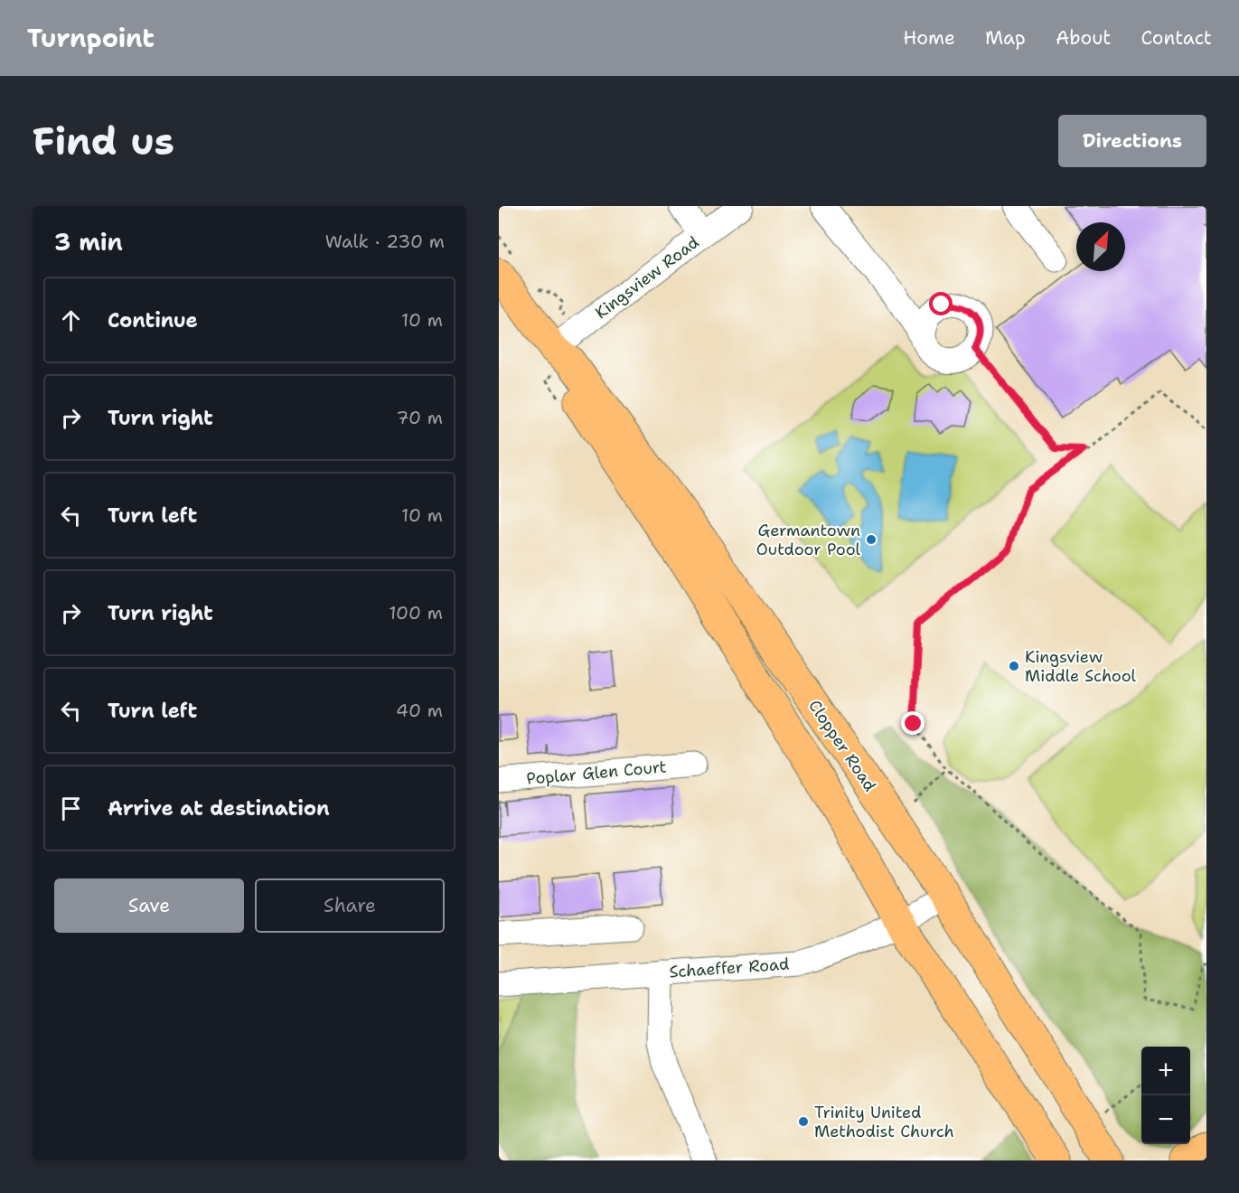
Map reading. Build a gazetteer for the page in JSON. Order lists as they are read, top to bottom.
{
  "streets": {
    "main road": ["Clopper Road"],
    "street": ["Kingsview Road", "Poplar Glen Court", "Schaeffer Road"]
  },
  "crossings": [
    ["Kingsview Road", "Clopper Road"],
    ["Clopper Road", "Schaeffer Road"]
  ],
  "places": ["Germantown Outdoor Pool", "Kingsview Middle School", "Trinity United Methodist Church"],
  "north": "top right",
  "page": {
    "header": "Turnpoint",
    "nav": [
      "Home",
      "Map",
      "About",
      "Contact"
    ],
    "buttons": [
      "Directions",
      ["Save", "Share"]
    ],
    "title": "Find us",
    "heading": ["3 min", "Walk · 230 m"],
    "list": [
      ["Continue", "10 m"],
      ["Turn right", "70 m"],
      ["Turn left", "10 m"],
      ["Turn right", "100 m"],
      ["Turn left", "40 m"],
      "Arrive at destination"
    ],
    "map_buttons": ["+", "−"]
  }
}
